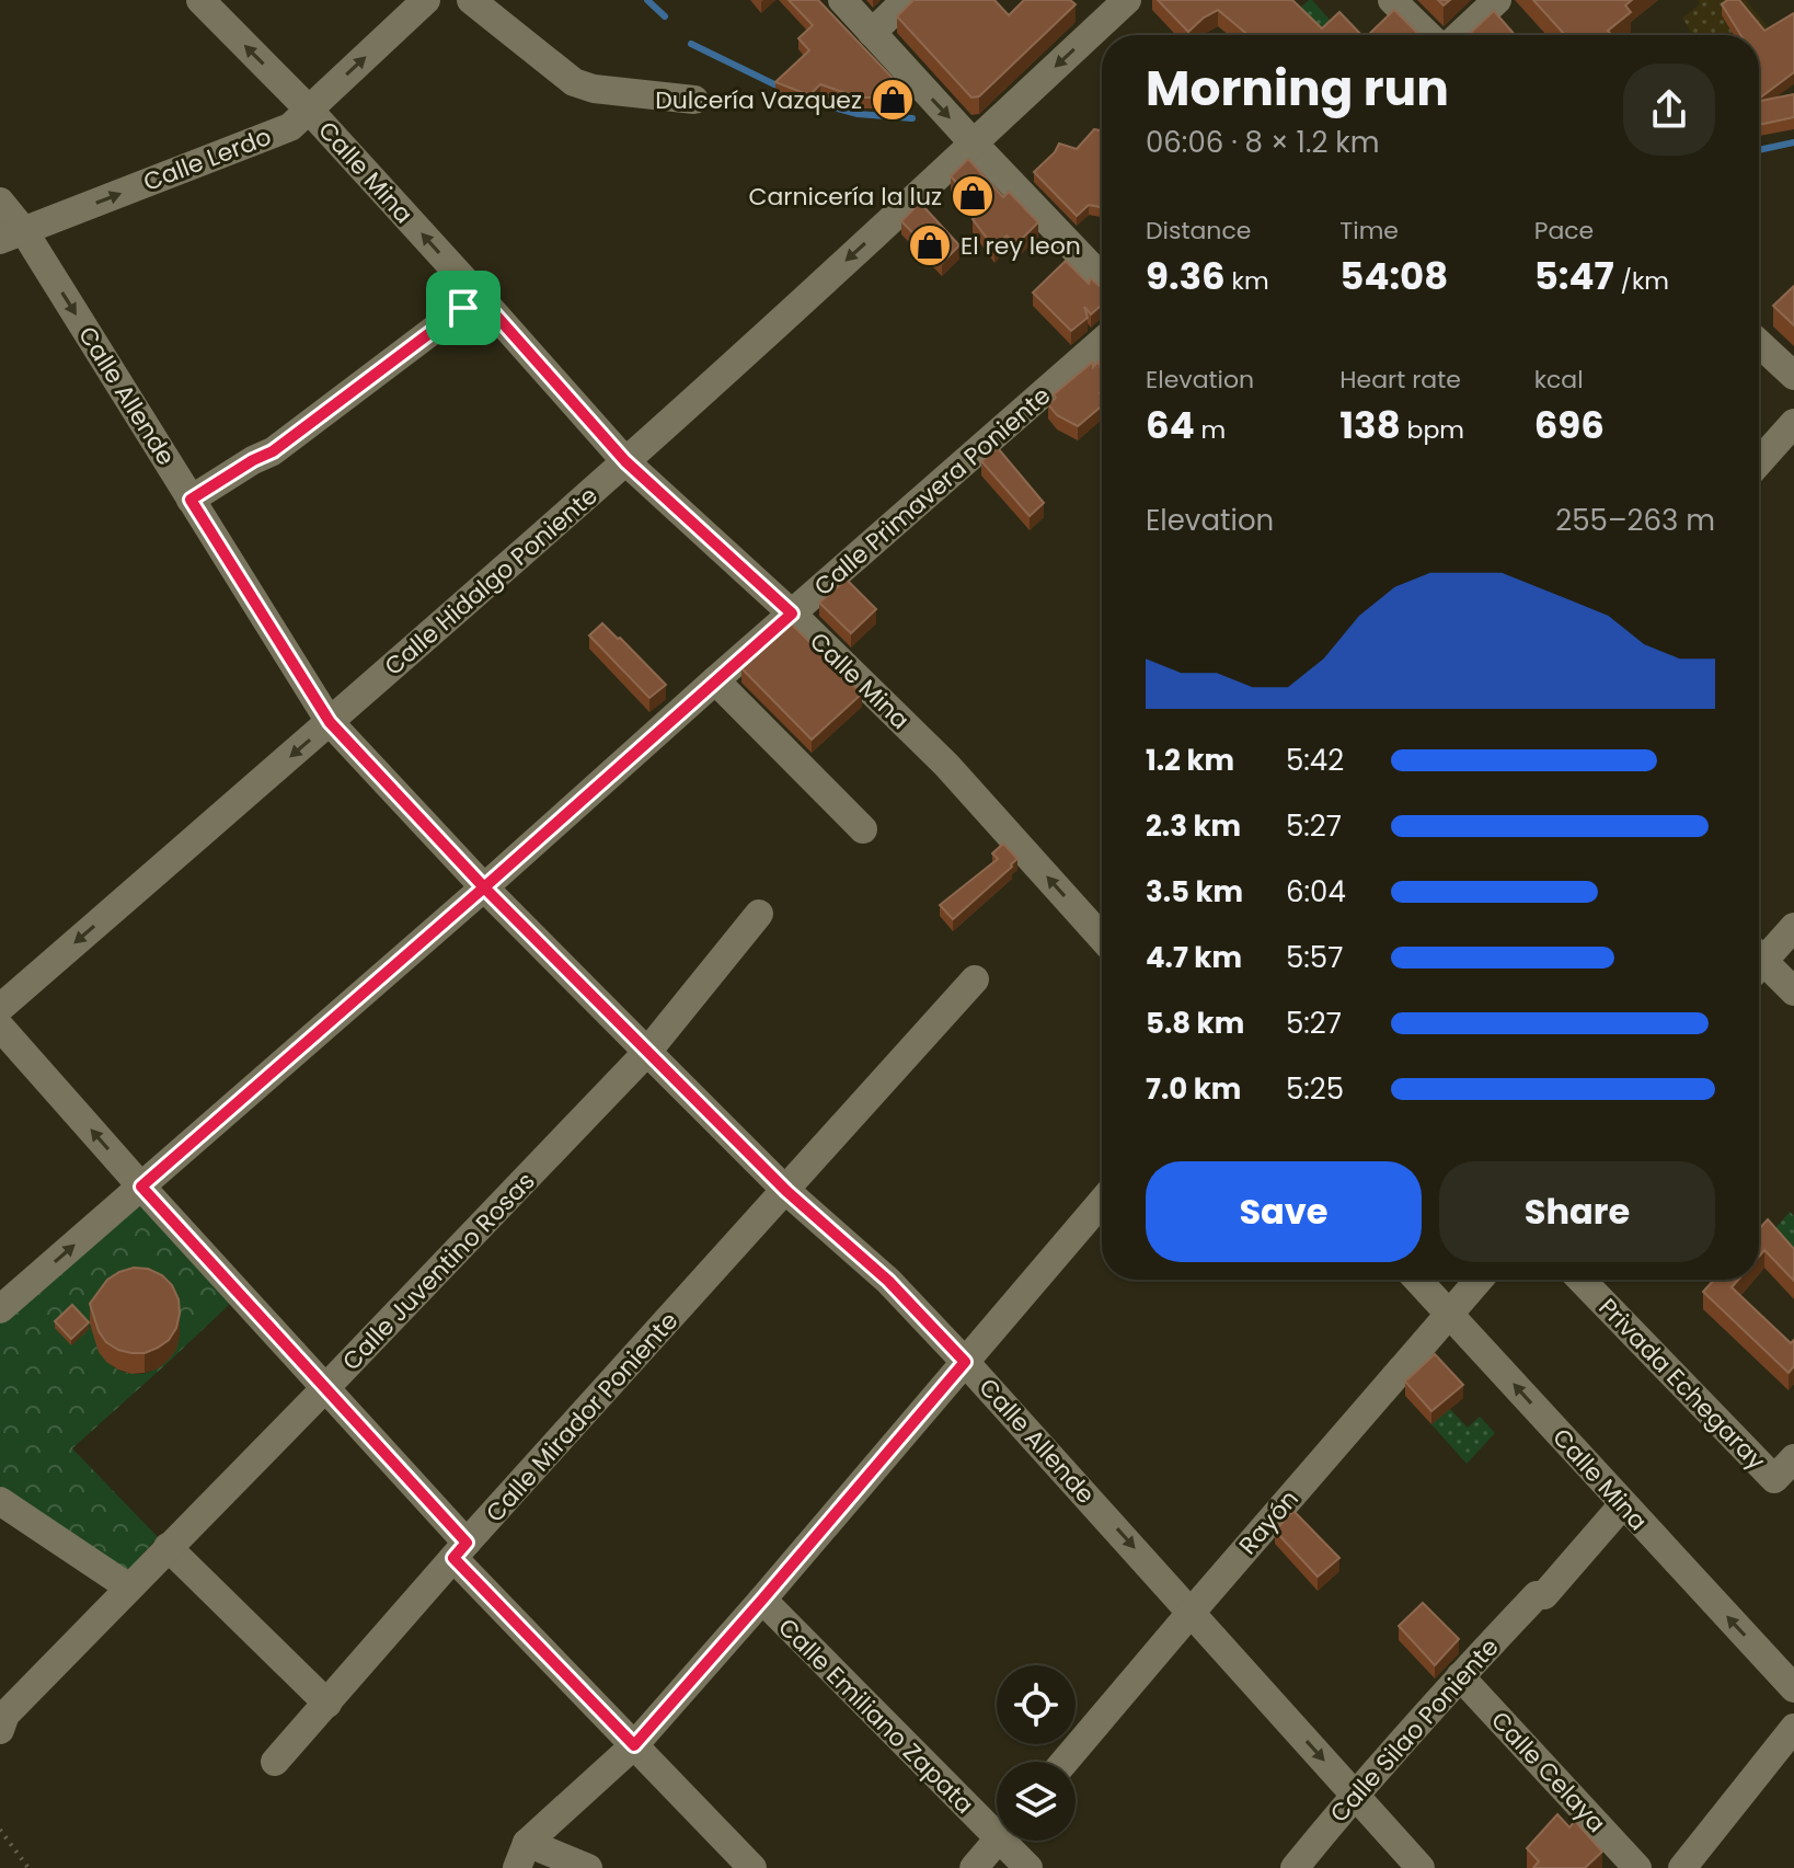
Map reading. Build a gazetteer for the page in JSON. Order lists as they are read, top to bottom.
{
  "streets": {
    "street": [
      "Calle Lerdo",
      "Calle Mina",
      "Calle Allende",
      "Calle Primavera Poniente",
      "Calle Hidalgo Poniente",
      "Calle Juventino Rosas",
      "Privada Echegaray",
      "Calle Mirador Poniente",
      "Rayón",
      "Calle Emiliano Zapata",
      "Calle Silao Poniente",
      "Calle Celaya"
    ]
  },
  "crossings": [
    ["Calle Lerdo", "Calle Mina"],
    ["Calle Lerdo", "Calle Allende"],
    ["Calle Mina", "Calle Primavera Poniente"],
    ["Calle Mina", "Calle Hidalgo Poniente"],
    ["Calle Mina", "Rayón"],
    ["Calle Mina", "Calle Silao Poniente"],
    ["Calle Allende", "Calle Primavera Poniente"],
    ["Calle Allende", "Calle Hidalgo Poniente"],
    ["Calle Allende", "Calle Juventino Rosas"],
    ["Calle Allende", "Calle Mirador Poniente"],
    ["Calle Allende", "Rayón"],
    ["Calle Allende", "Calle Silao Poniente"],
    ["Calle Silao Poniente", "Calle Celaya"]
  ],
  "one_way": [
    "Calle Lerdo",
    "Calle Mina",
    "Calle Allende",
    "Calle Hidalgo Poniente"
  ],
  "places": {
    "shop": ["Dulcería Vazquez", "Carnicería la luz", "El rey leon"]
  },
  "page": {
    "heading": ["Morning run", "06:06 · 8 × 1.2 km"],
    "stats": [
      ["Distance", "9.36 km"],
      ["Time", "54:08"],
      ["Pace", "5:47 /km"],
      ["Elevation", "64 m"],
      ["Heart rate", "138 bpm"],
      ["kcal", "696"]
    ],
    "chart": ["Elevation", "255–263 m"],
    "list": [
      {
        "name": "1.2 km",
        "note": "5:42"
      },
      {
        "name": "2.3 km",
        "note": "5:27"
      },
      {
        "name": "3.5 km",
        "note": "6:04"
      },
      {
        "name": "4.7 km",
        "note": "5:57"
      },
      {
        "name": "5.8 km",
        "note": "5:27"
      },
      {
        "name": "7.0 km",
        "note": "5:25"
      }
    ],
    "buttons": ["Save", "Share"]
  }
}
